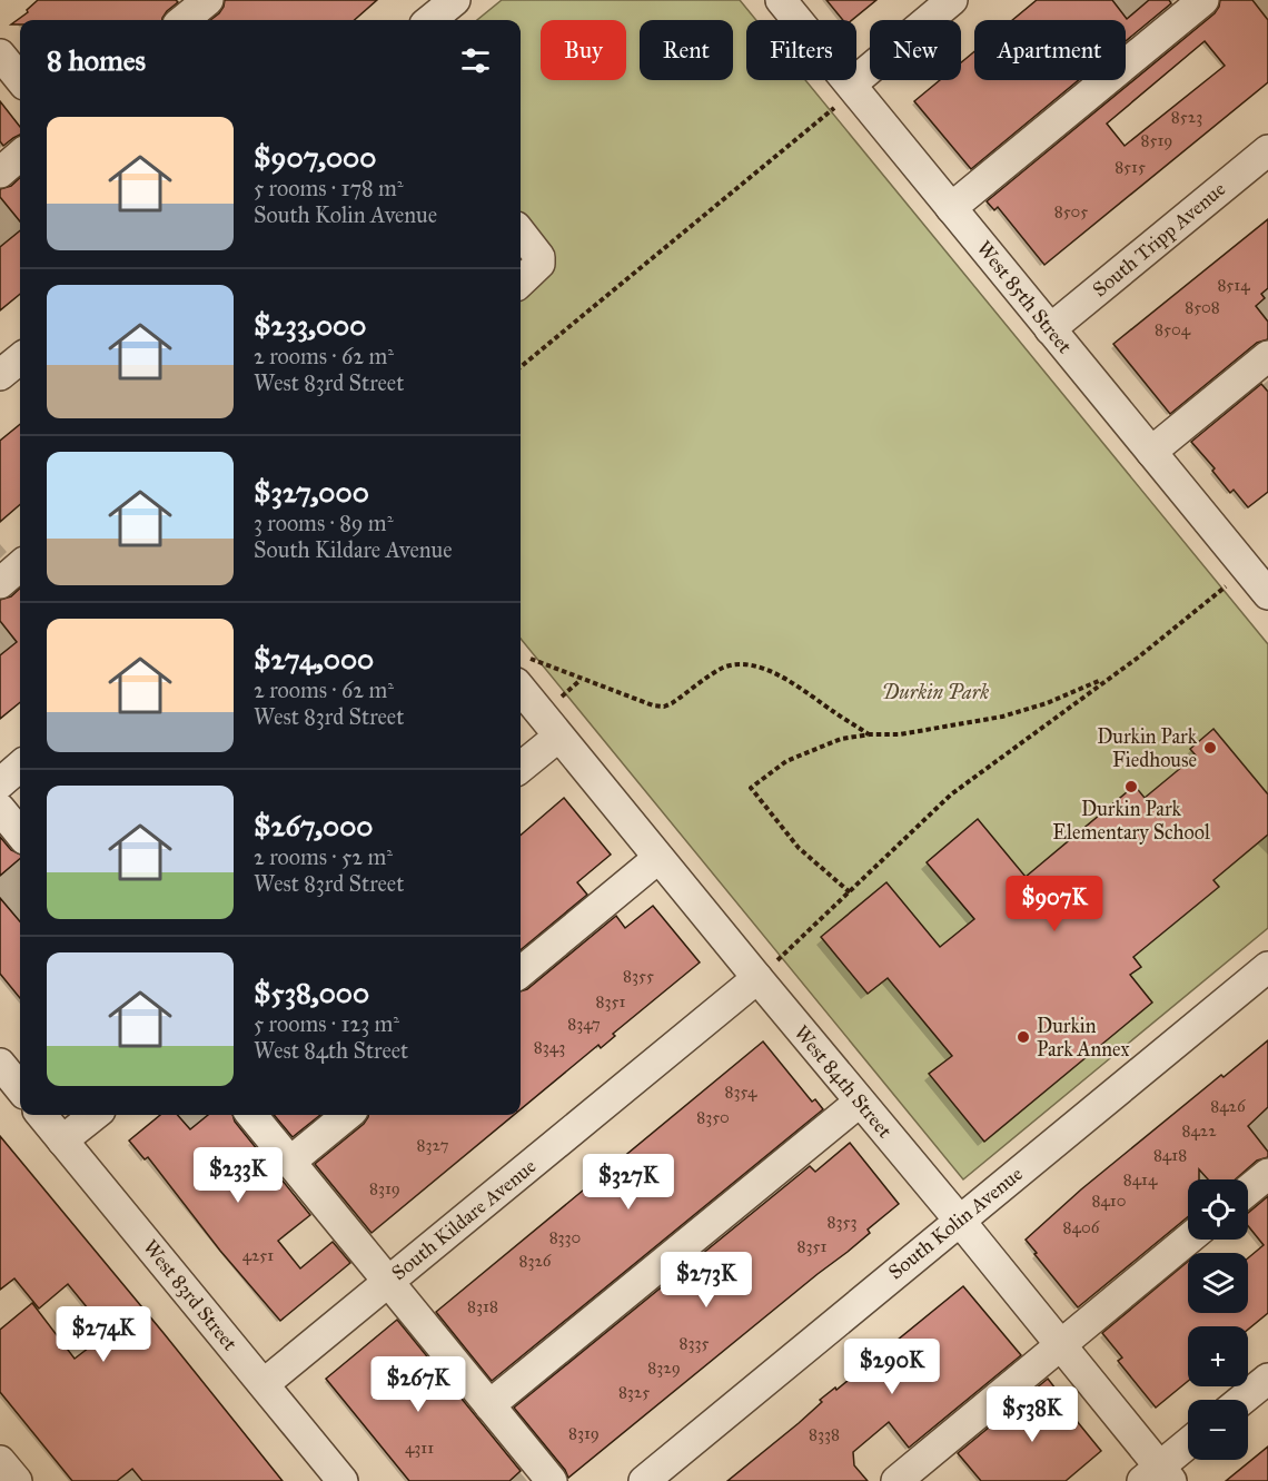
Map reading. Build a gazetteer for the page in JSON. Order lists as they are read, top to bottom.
{
  "streets": {
    "street": [
      "South Tripp Avenue",
      "West 85th Street",
      "West 84th Street",
      "South Kildare Avenue",
      "South Kolin Avenue",
      "West 83rd Street"
    ]
  },
  "crossings": [
    ["South Tripp Avenue", "West 85th Street"],
    ["West 84th Street", "South Kildare Avenue"],
    ["West 84th Street", "South Kolin Avenue"],
    ["South Kildare Avenue", "West 83rd Street"]
  ],
  "parks": ["Durkin Park"],
  "places": ["Durkin Park Fiedhouse", "Durkin Park Elementary School", "Durkin Park Annex"],
  "house_numbers": [
    "8523",
    "8519",
    "8515",
    "8505",
    "8514",
    "8508",
    "8504",
    "8355",
    "8351",
    "8347",
    "8343",
    "8354",
    "8426",
    "8350",
    "8422",
    "8327",
    "8418",
    "8414",
    "8319",
    "8410",
    "8353",
    "8406",
    "8330",
    "8351",
    "4251",
    "8326",
    "8318",
    "8335",
    "8329",
    "8325",
    "8319",
    "8338",
    "4311"
  ],
  "page": {
    "chip": [
      "Buy",
      "Rent",
      "Filters",
      "New",
      "Apartment"
    ],
    "heading": "8 homes",
    "list": [
      {
        "name": "$907,000",
        "note": "5 rooms · 178 m² · South Kolin Avenue"
      },
      {
        "name": "$233,000",
        "note": "2 rooms · 62 m² · West 83rd Street"
      },
      {
        "name": "$327,000",
        "note": "3 rooms · 89 m² · South Kildare Avenue"
      },
      {
        "name": "$274,000",
        "note": "2 rooms · 62 m² · West 83rd Street"
      },
      {
        "name": "$267,000",
        "note": "2 rooms · 52 m² · West 83rd Street"
      },
      {
        "name": "$538,000",
        "note": "5 rooms · 123 m² · West 84th Street"
      }
    ],
    "price": [
      "$907K",
      "$233K",
      "$327K",
      "$273K",
      "$274K",
      "$290K",
      "$267K",
      "$538K"
    ],
    "map_buttons": ["+", "−"]
  }
}
